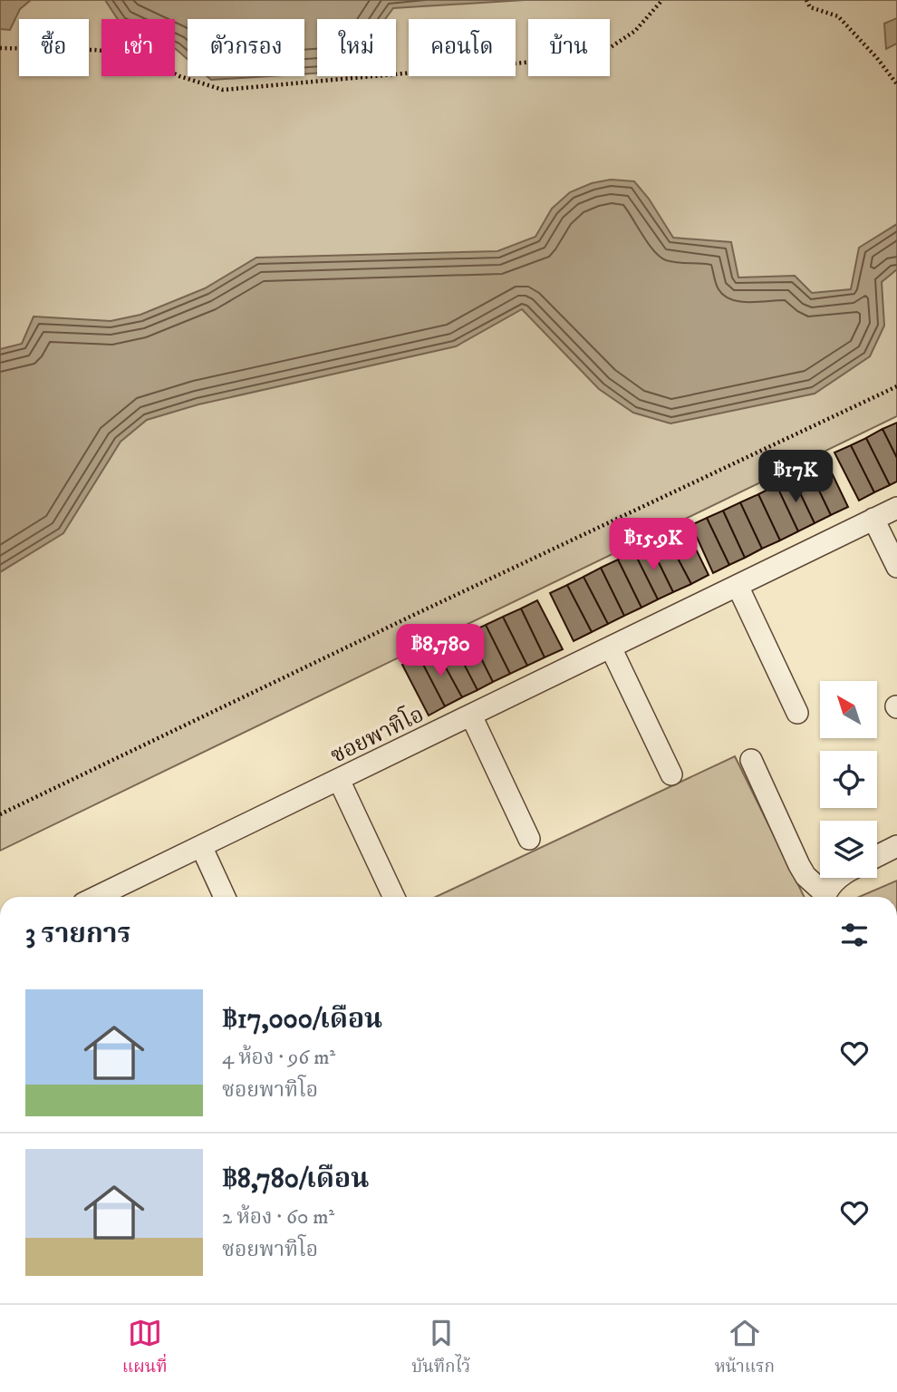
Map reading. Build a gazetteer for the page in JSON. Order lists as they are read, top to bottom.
{
  "streets": {
    "street": ["ซอยพาทิโอ"]
  },
  "north": "top left",
  "page": {
    "chip": [
      "ซื้อ",
      "เช่า",
      "ตัวกรอง",
      "ใหม่",
      "คอนโด",
      "บ้าน"
    ],
    "price": ["฿17K", "฿15.9K", "฿8,780"],
    "heading": "3 รายการ",
    "list": [
      {
        "name": "฿17,000/เดือน",
        "note": "4 ห้อง · 96 m² · ซอยพาทิโอ"
      },
      {
        "name": "฿8,780/เดือน",
        "note": "2 ห้อง · 60 m² · ซอยพาทิโอ"
      }
    ],
    "tabs": ["แผนที่", "บันทึกไว้", "หน้าแรก"]
  }
}
